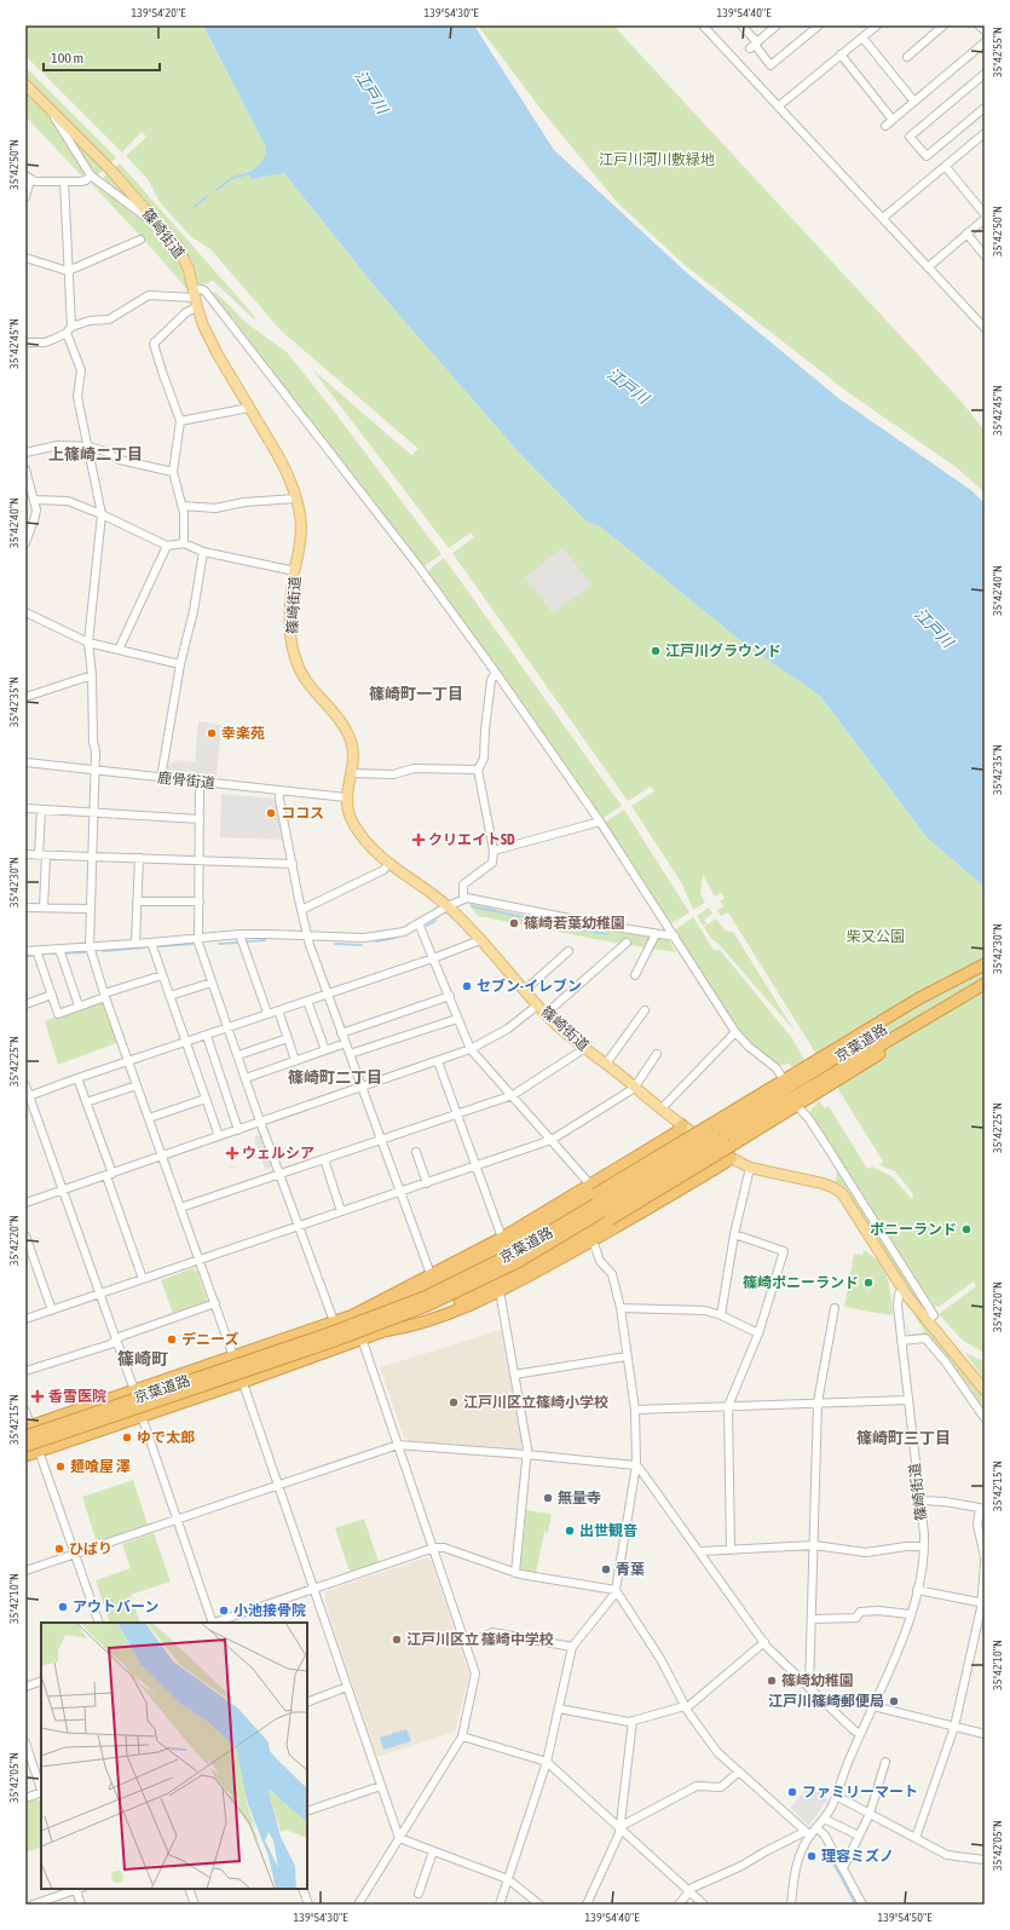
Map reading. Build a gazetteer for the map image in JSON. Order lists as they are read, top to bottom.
{
  "streets": {
    "highway": ["京葉道路"],
    "main road": ["篠崎街道"],
    "street": ["鹿骨街道"]
  },
  "crossings": [
    ["篠崎街道", "鹿骨街道"],
    ["篠崎街道", "京葉道路"]
  ],
  "districts": [
    "上篠崎二丁目",
    "篠崎町一丁目",
    "篠崎町二丁目",
    "篠崎町",
    "篠崎町三丁目"
  ],
  "water": ["江戸川"],
  "parks": ["江戸川河川敷緑地", "柴又公園"],
  "places": {
    "other": [
      "江戸川グラウンド",
      "幸楽苑",
      "ココス",
      "篠崎若葉幼稚園",
      "セブン-イレブン",
      "ポニーランド",
      "篠崎ポニーランド",
      "デニーズ",
      "江戸川区立篠崎小学校",
      "ゆで太郎",
      "麺喰屋 澤",
      "無量寺",
      "出世観音",
      "ひばり",
      "青葉",
      "アウトバーン",
      "小池接骨院",
      "江戸川区立 篠崎中学校",
      "篠崎幼稚園",
      "江戸川篠崎郵便局",
      "ファミリーマート",
      "理容ミズノ"
    ],
    "health": ["クリエイトSD", "ウェルシア", "香雪医院"]
  },
  "scale_bar": "100 m",
  "coordinates": [
    "139°54'20\"E",
    "139°54'30\"E",
    "139°54'40\"E",
    "35°42'55\"N",
    "35°42'50\"N",
    "35°42'45\"N",
    "35°42'40\"N",
    "35°42'35\"N",
    "35°42'30\"N",
    "35°42'25\"N",
    "35°42'20\"N",
    "35°42'15\"N",
    "35°42'10\"N",
    "35°42'05\"N",
    "139°54'50\"E"
  ]
}
